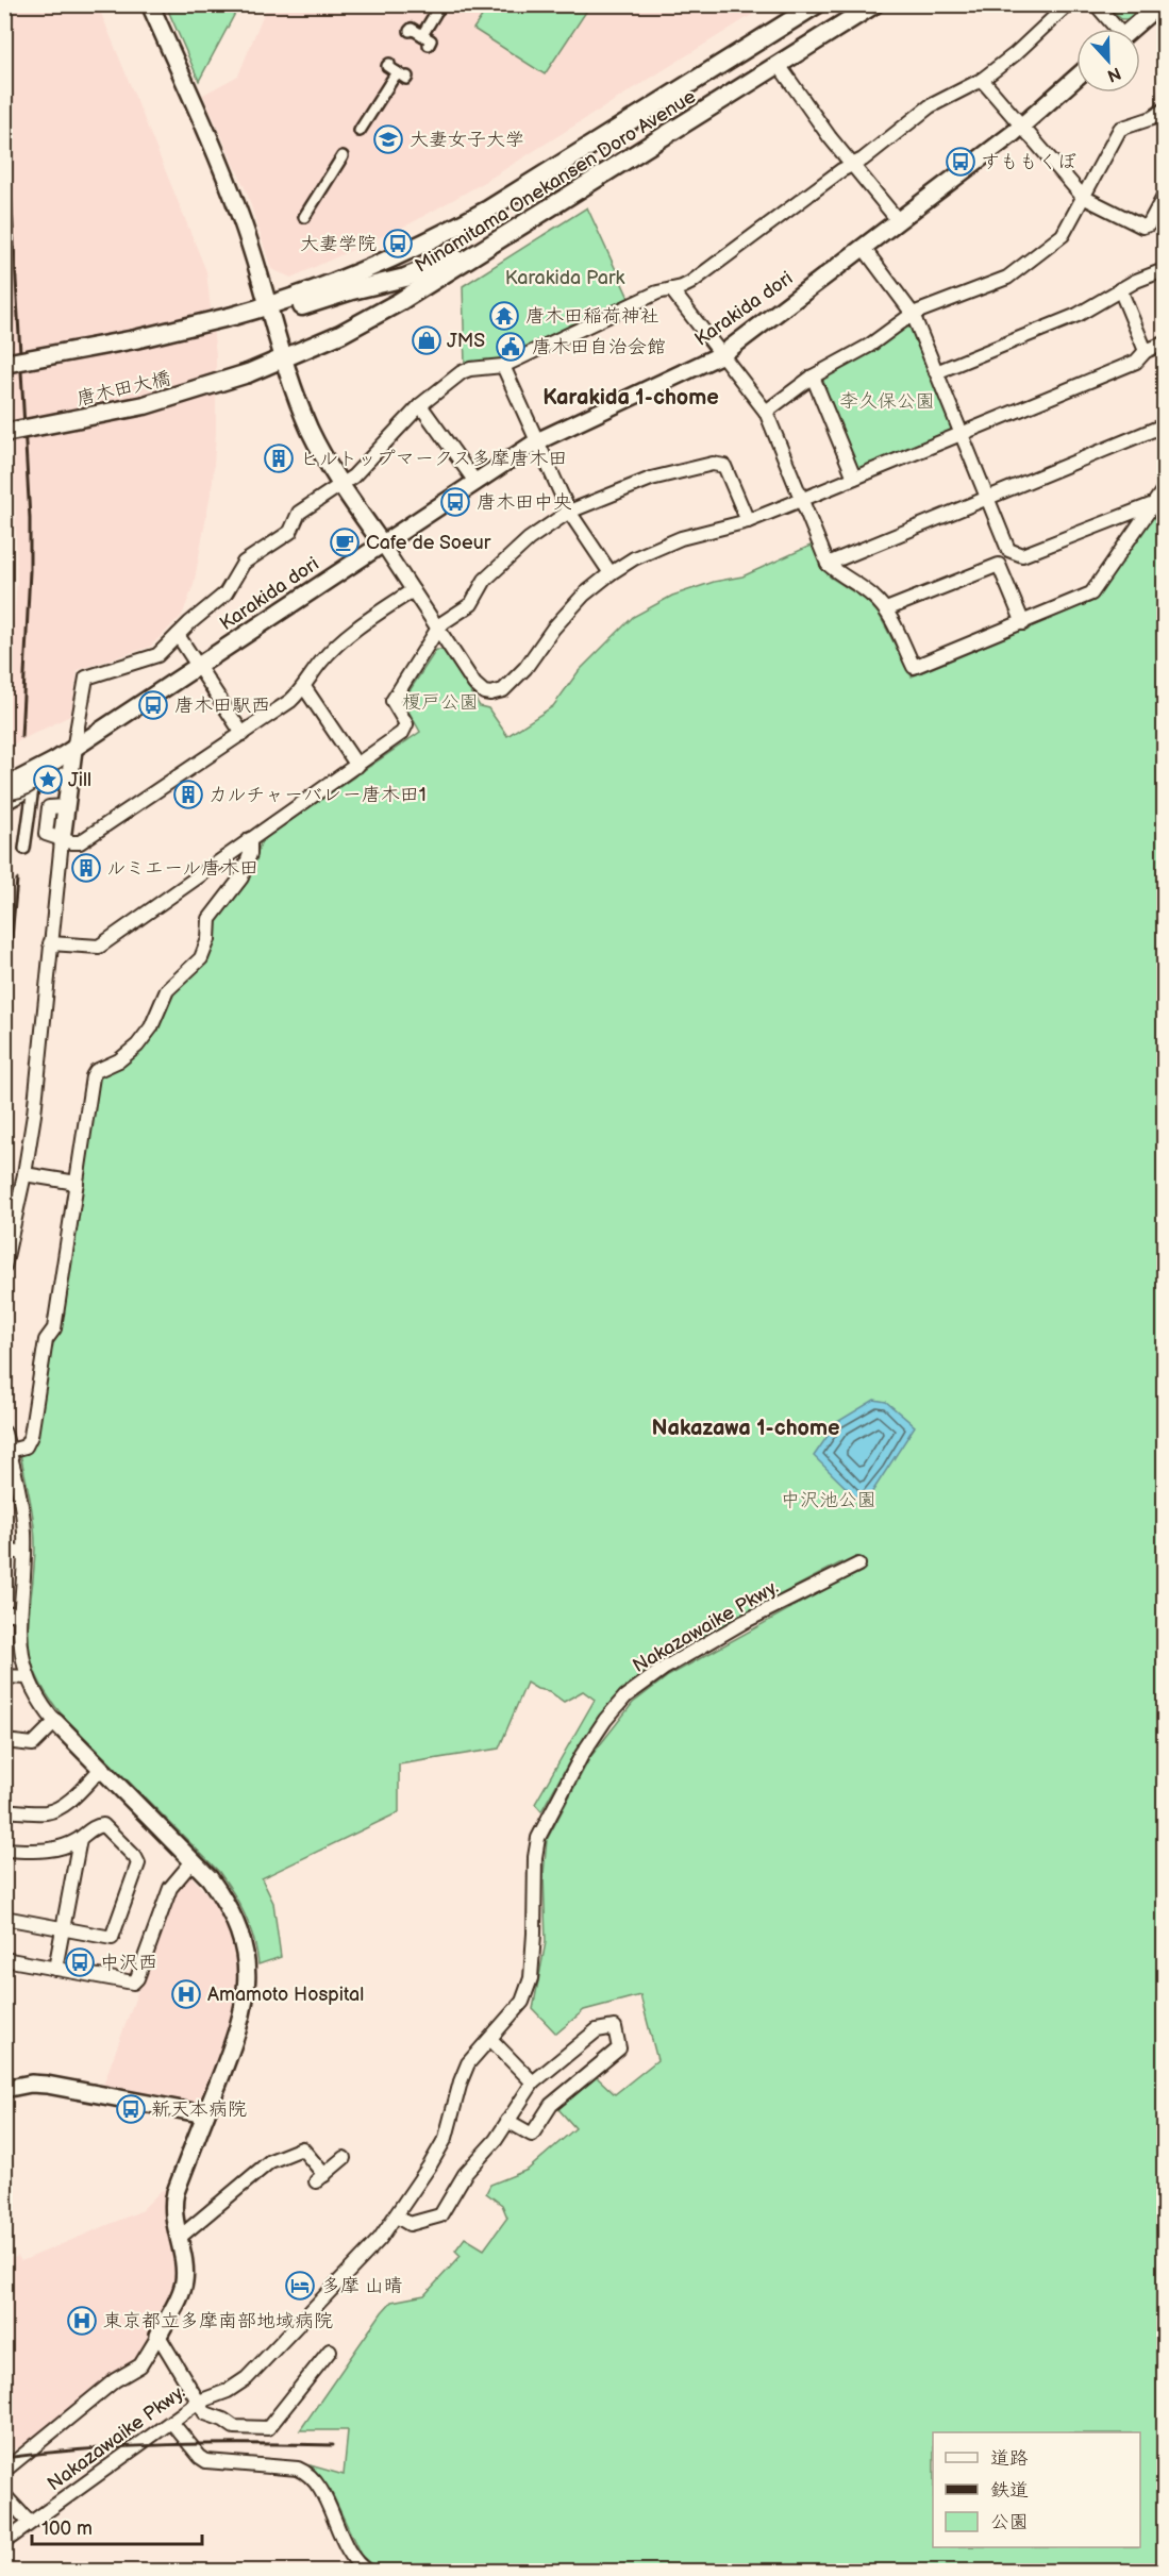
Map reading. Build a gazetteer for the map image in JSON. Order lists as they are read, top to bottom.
{
  "streets": {
    "main road": ["Minamitama Onekansen Doro Avenue", "唐木田大橋"],
    "street": ["Karakida dori", "Nakazawaike Pkwy."]
  },
  "crossings": [
    ["Minamitama Onekansen Doro Avenue", "唐木田大橋"]
  ],
  "districts": ["Karakida 1-chome", "Nakazawa 1-chome"],
  "parks": [
    "Karakida Park",
    "李久保公園",
    "榎戸公園",
    "中沢池公園"
  ],
  "places": {
    "school or university": ["大妻女子大学"],
    "bus stop": [
      "すももくぼ",
      "大妻学院",
      "唐木田中央",
      "唐木田駅西",
      "中沢西",
      "新天本病院"
    ],
    "temple": ["唐木田稲荷神社"],
    "shop": ["JMS"],
    "public building": ["唐木田自治会館"],
    "building": ["ヒルトップマークス多摩唐木田", "カルチャーバレー唐木田1", "ルミエール唐木田"],
    "cafe": ["Cafe de Soeur"],
    "place": ["Jill"],
    "hospital": ["Amamoto Hospital", "東京都立多摩南部地域病院"],
    "hotel": ["多摩 山晴"]
  },
  "legend": ["道路", "鉄道", "公園"],
  "scale_bar": "100 m",
  "north": "bottom"
}
